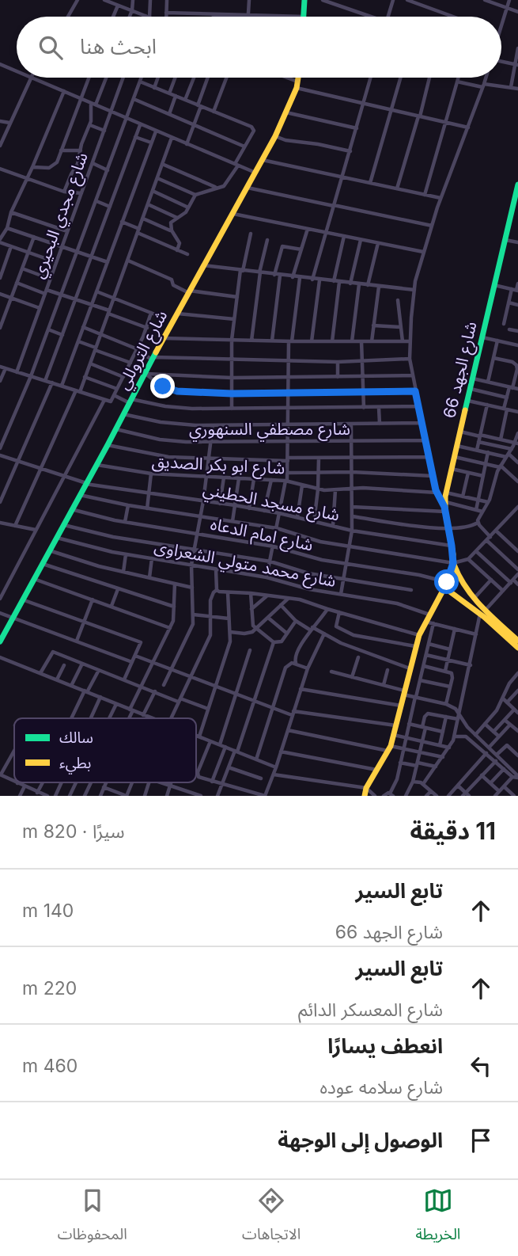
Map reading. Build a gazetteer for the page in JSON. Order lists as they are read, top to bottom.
{
  "streets": {
    "street": [
      "شارع مجدي البحيري",
      "شارع التروللي",
      "شارع الجهد 66",
      "شارع مصطفي السنهوري",
      "شارع ابو بكر الصديق",
      "شارع مسجد الحطيني",
      "شارع امام الدعاه",
      "شارع محمد متولي الشعراوى"
    ]
  },
  "crossings": [
    ["شارع التروللي", "شارع مصطفي السنهوري"],
    ["شارع التروللي", "شارع ابو بكر الصديق"],
    ["شارع التروللي", "شارع مسجد الحطيني"],
    ["شارع التروللي", "شارع امام الدعاه"],
    ["شارع التروللي", "شارع محمد متولي الشعراوى"],
    ["شارع الجهد 66", "شارع مسجد الحطيني"]
  ],
  "legend": ["سالك", "بطيء"],
  "page": {
    "search": "ابحث هنا",
    "heading": ["11 دقيقة", "سيرًا · 820 m"],
    "list": [
      ["تابع السير", "شارع الجهد 66", "140 m"],
      ["تابع السير", "شارع المعسكر الدائم", "220 m"],
      ["انعطف يسارًا", "شارع سلامه عوده", "460 m"],
      "الوصول إلى الوجهة"
    ],
    "nav": ["الخريطة", "الاتجاهات", "المحفوظات"]
  }
}
